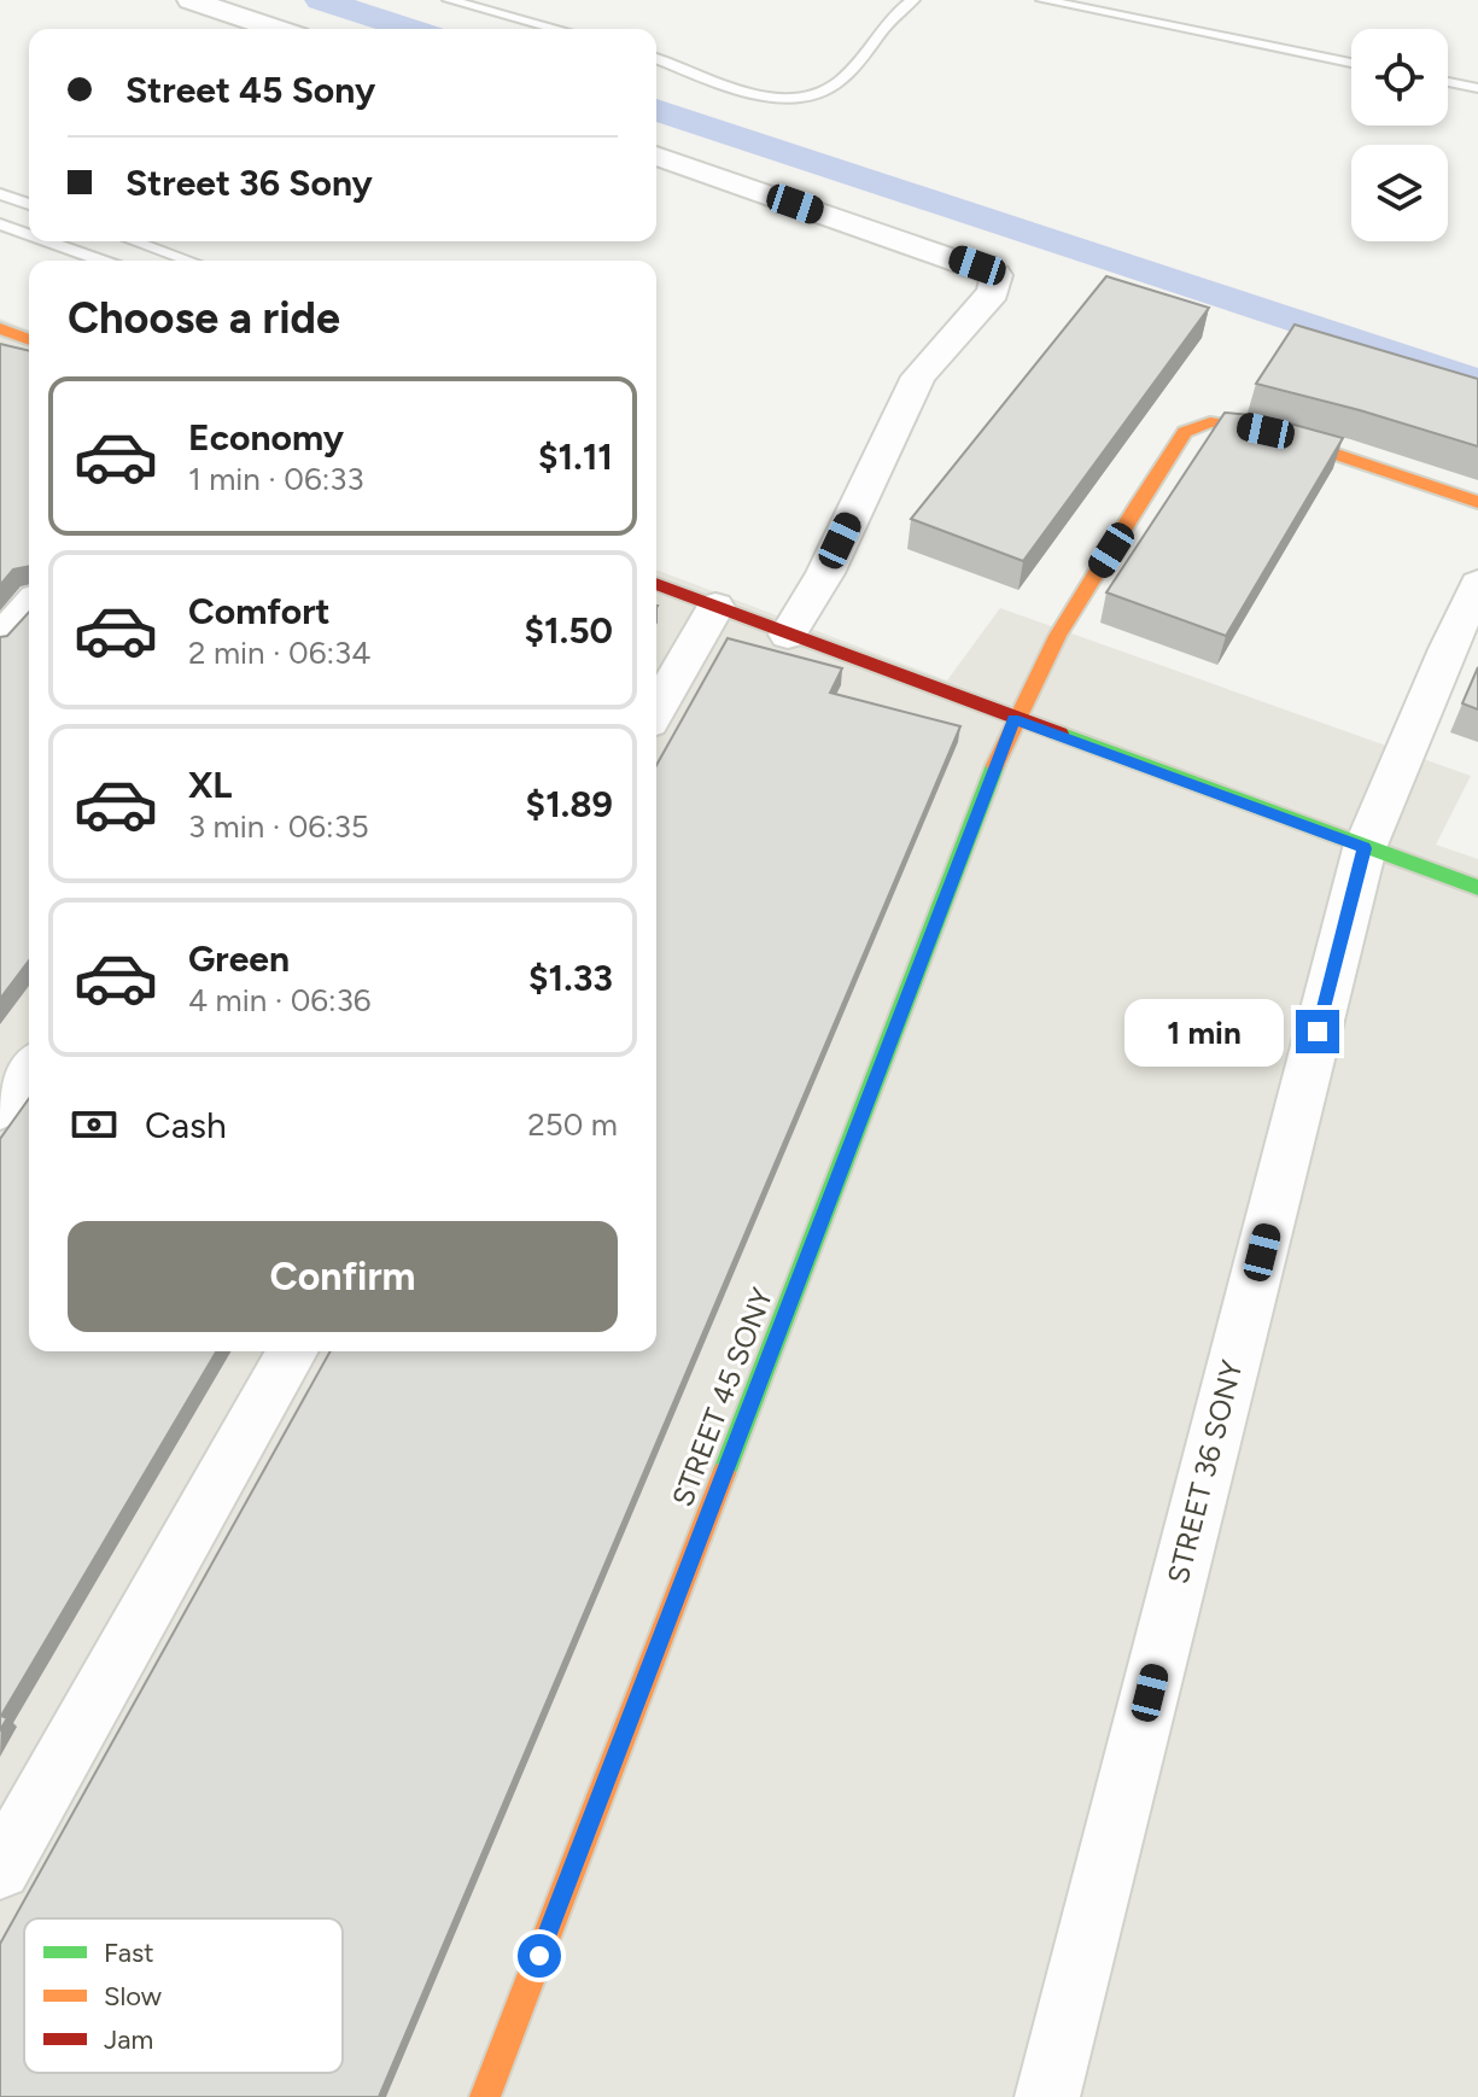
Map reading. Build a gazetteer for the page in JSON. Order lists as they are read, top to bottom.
{
  "streets": {
    "street": ["STREET 45 SONY", "STREET 36 SONY"]
  },
  "legend": ["Fast", "Slow", "Jam"],
  "page": {
    "banner": ["Street 45 Sony", "Street 36 Sony"],
    "heading": "Choose a ride",
    "list": [
      {
        "name": "Economy",
        "note": "1 min · 06:33",
        "value": "$1.11"
      },
      {
        "name": "Comfort",
        "note": "2 min · 06:34",
        "value": "$1.50"
      },
      {
        "name": "XL",
        "note": "3 min · 06:35",
        "value": "$1.89"
      },
      {
        "name": "Green",
        "note": "4 min · 06:36",
        "value": "$1.33"
      }
    ],
    "bubble": "1 min",
    "pay": ["Cash", "250 m"],
    "buttons": "Confirm"
  }
}
